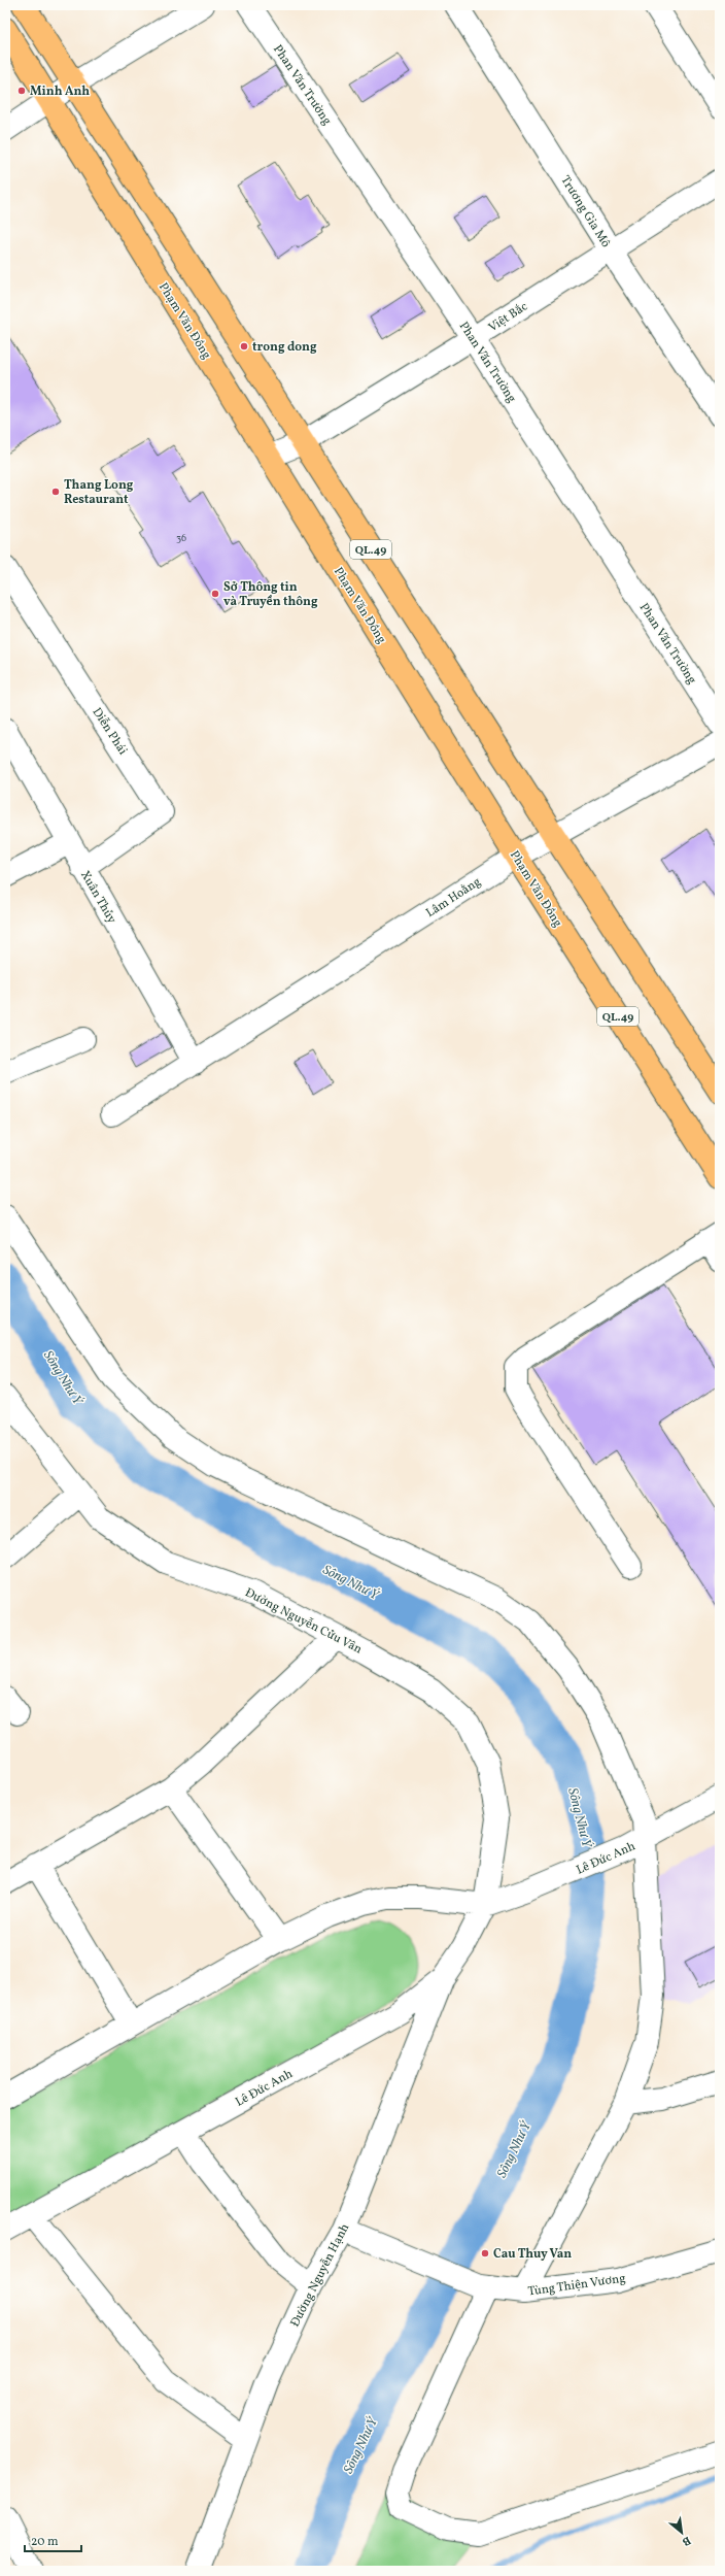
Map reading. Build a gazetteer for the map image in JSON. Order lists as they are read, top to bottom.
{
  "streets": {
    "main road": ["Phạm Văn Đồng", "QL.49"],
    "street": [
      "Phan Văn Trường",
      "Trương Gia Mô",
      "Việt Bắc",
      "Diễn Phái",
      "Xuân Thủy",
      "Lâm Hoằng",
      "Đường Nguyễn Cửu Vân",
      "Lê Đức Anh",
      "Đường Nguyễn Hạnh",
      "Tùng Thiện Vương"
    ]
  },
  "crossings": [
    ["Phan Văn Trường", "Việt Bắc"],
    ["Trương Gia Mô", "Việt Bắc"],
    ["Việt Bắc", "Phạm Văn Đồng"],
    ["Việt Bắc", "QL.49"],
    ["Phạm Văn Đồng", "Lâm Hoằng"],
    ["QL.49", "Lâm Hoằng"],
    ["Diễn Phái", "Xuân Thủy"],
    ["Xuân Thủy", "Lâm Hoằng"],
    ["Đường Nguyễn Cửu Vân", "Lê Đức Anh"],
    ["Lê Đức Anh", "Đường Nguyễn Hạnh"],
    ["Đường Nguyễn Hạnh", "Tùng Thiện Vương"]
  ],
  "water": ["Sông Như Ý"],
  "places": [
    "Minh Anh",
    "trong dong",
    "Thang Long Restaurant",
    "Sở Thông tin và Truyền thông",
    "Cau Thuy Van"
  ],
  "house_numbers": ["36"],
  "scale_bar": "20 m",
  "north": "bottom right"
}
